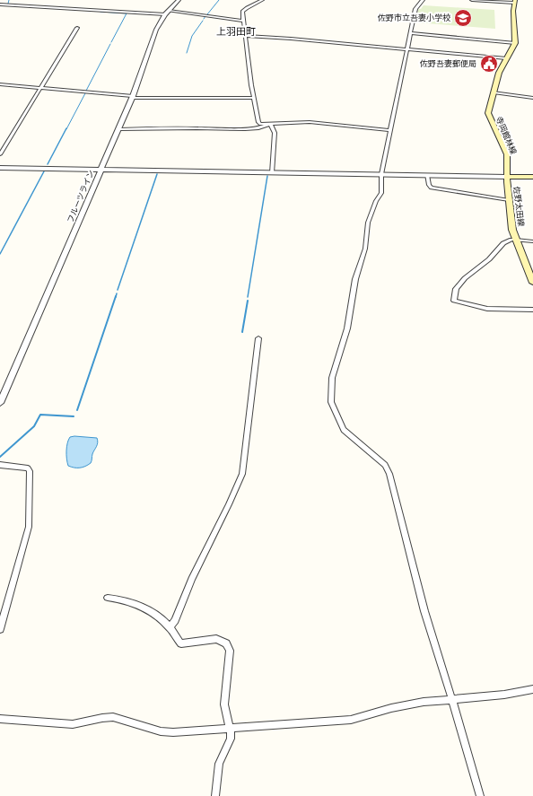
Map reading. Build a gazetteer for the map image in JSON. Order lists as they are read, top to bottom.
{
  "streets": {
    "main road": ["寺岡館林線", "佐野太田線"],
    "street": ["フルーツライン"]
  },
  "crossings": [
    ["寺岡館林線", "佐野太田線"]
  ],
  "districts": ["上羽田町"],
  "places": {
    "school or university": ["佐野市立吾妻小学校"],
    "public building": ["佐野吾妻郵便局"]
  }
}
